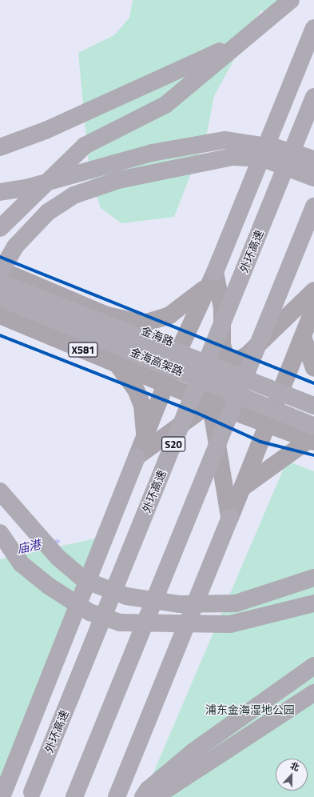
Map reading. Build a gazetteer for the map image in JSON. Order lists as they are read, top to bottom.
{
  "streets": {
    "highway": ["外环高速", "金海高架路", "S20"],
    "main road": ["金海路", "X581"]
  },
  "crossings": [
    ["金海路", "金海高架路"],
    ["X581", "金海高架路"]
  ],
  "water": ["庙港"],
  "parks": ["浦东金海湿地公园"],
  "north": "top"
}
